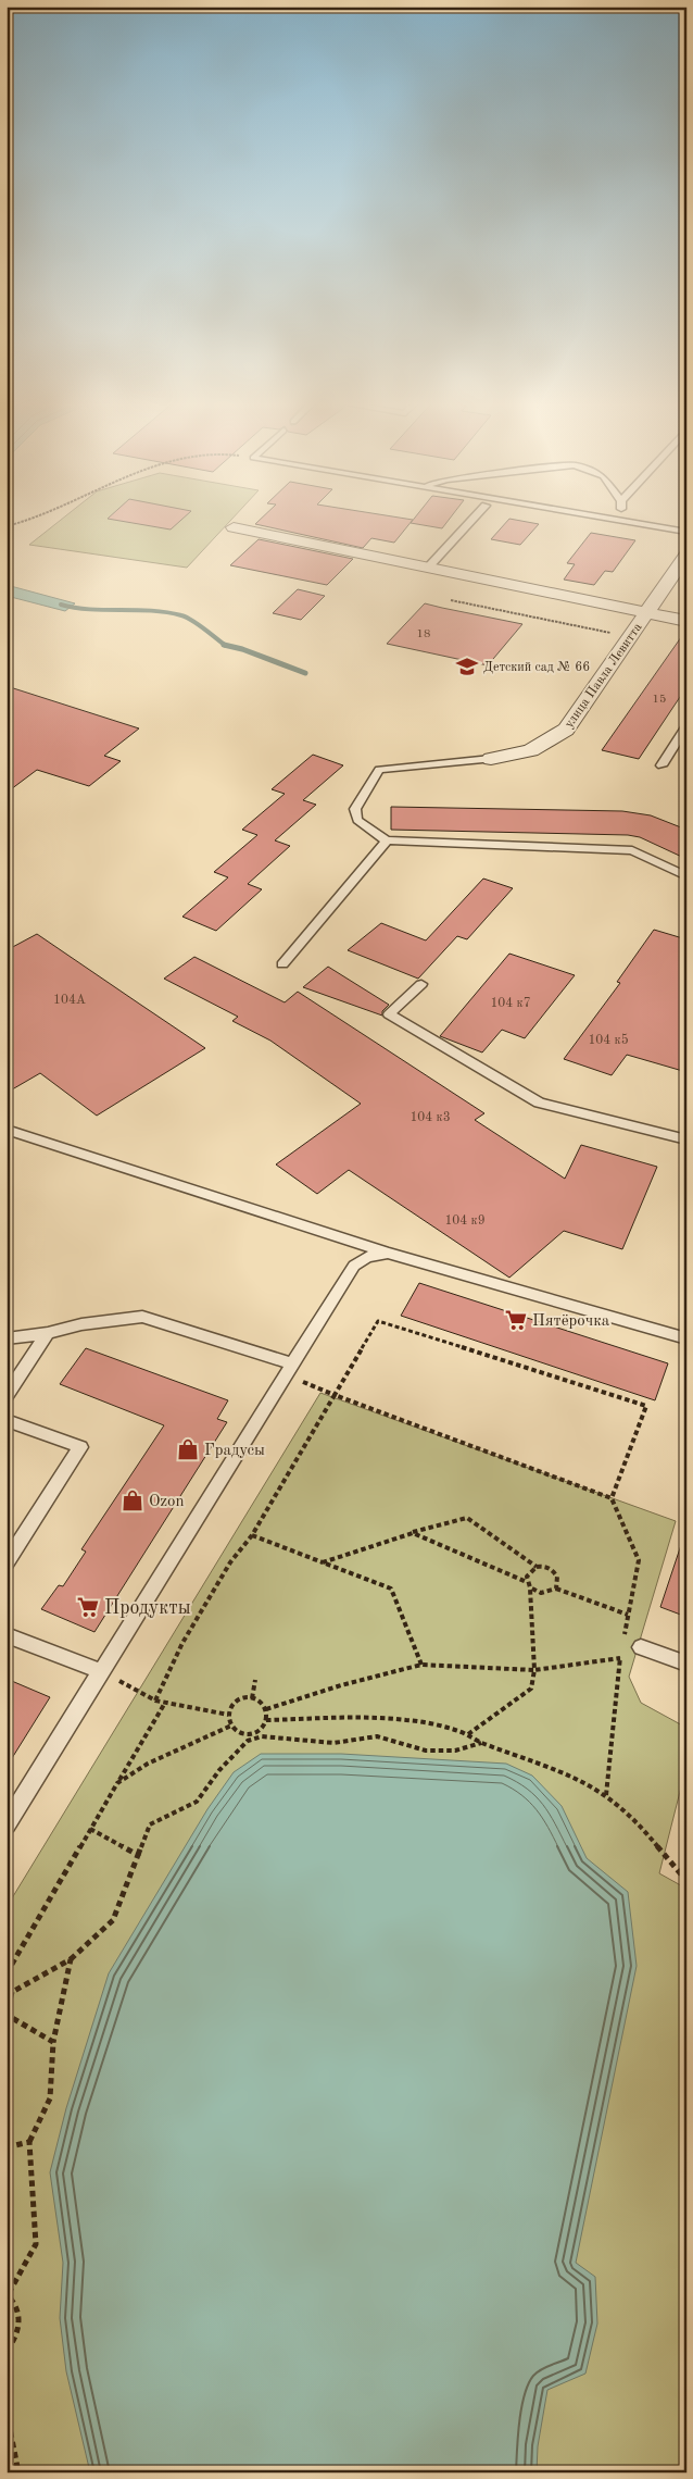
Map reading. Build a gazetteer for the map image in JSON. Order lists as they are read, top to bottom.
{
  "streets": {
    "street": ["улица Павла Левитта"]
  },
  "places": {
    "school or university": ["Детский сад № 66"],
    "supermarket": ["Пятёрочка", "Продукты"],
    "shop": ["Градусы", "Ozon"]
  },
  "house_numbers": [
    "18",
    "15",
    "104А",
    "104 к7",
    "104 к5",
    "104 к3",
    "104 к9"
  ]
}
